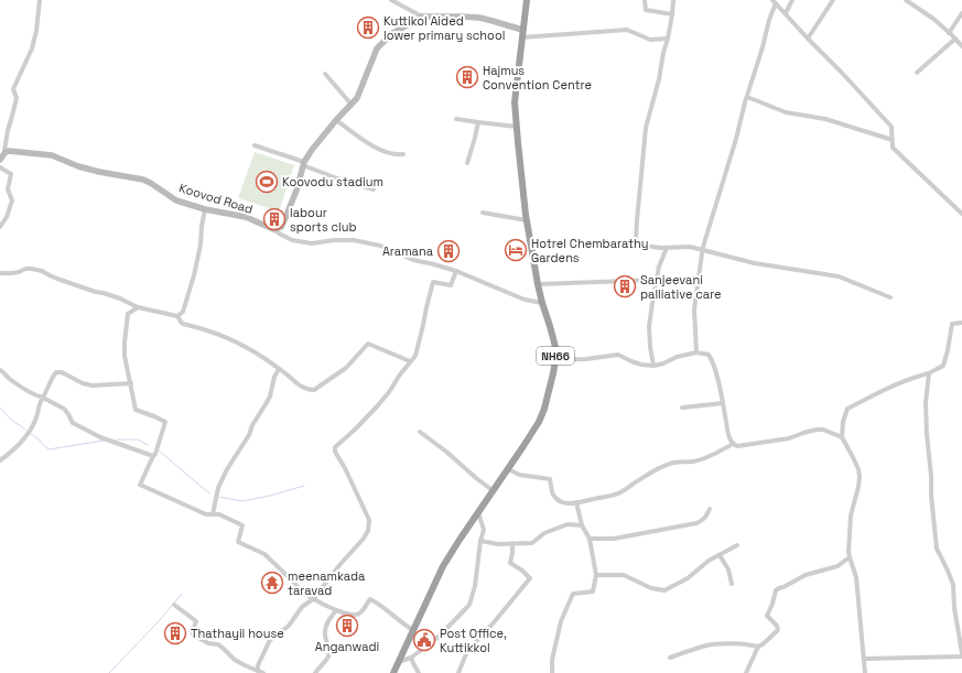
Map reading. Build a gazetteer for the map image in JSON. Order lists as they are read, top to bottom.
{
  "streets": {
    "highway": ["NH66"],
    "main road": ["Koovod Road"]
  },
  "places": {
    "building": [
      "Kuttikol Aided lower primary school",
      "Hajmus Convention Centre",
      "labour sports club",
      "Aramana",
      "Sanjeevani palliative care",
      "Anganwadi",
      "Thathayil house"
    ],
    "sports": ["Koovodu stadium"],
    "hotel": ["Hotrel Chembarathy Gardens"],
    "temple": ["meenamkada taravad"],
    "public building": ["Post Office, Kuttikkol"]
  }
}
